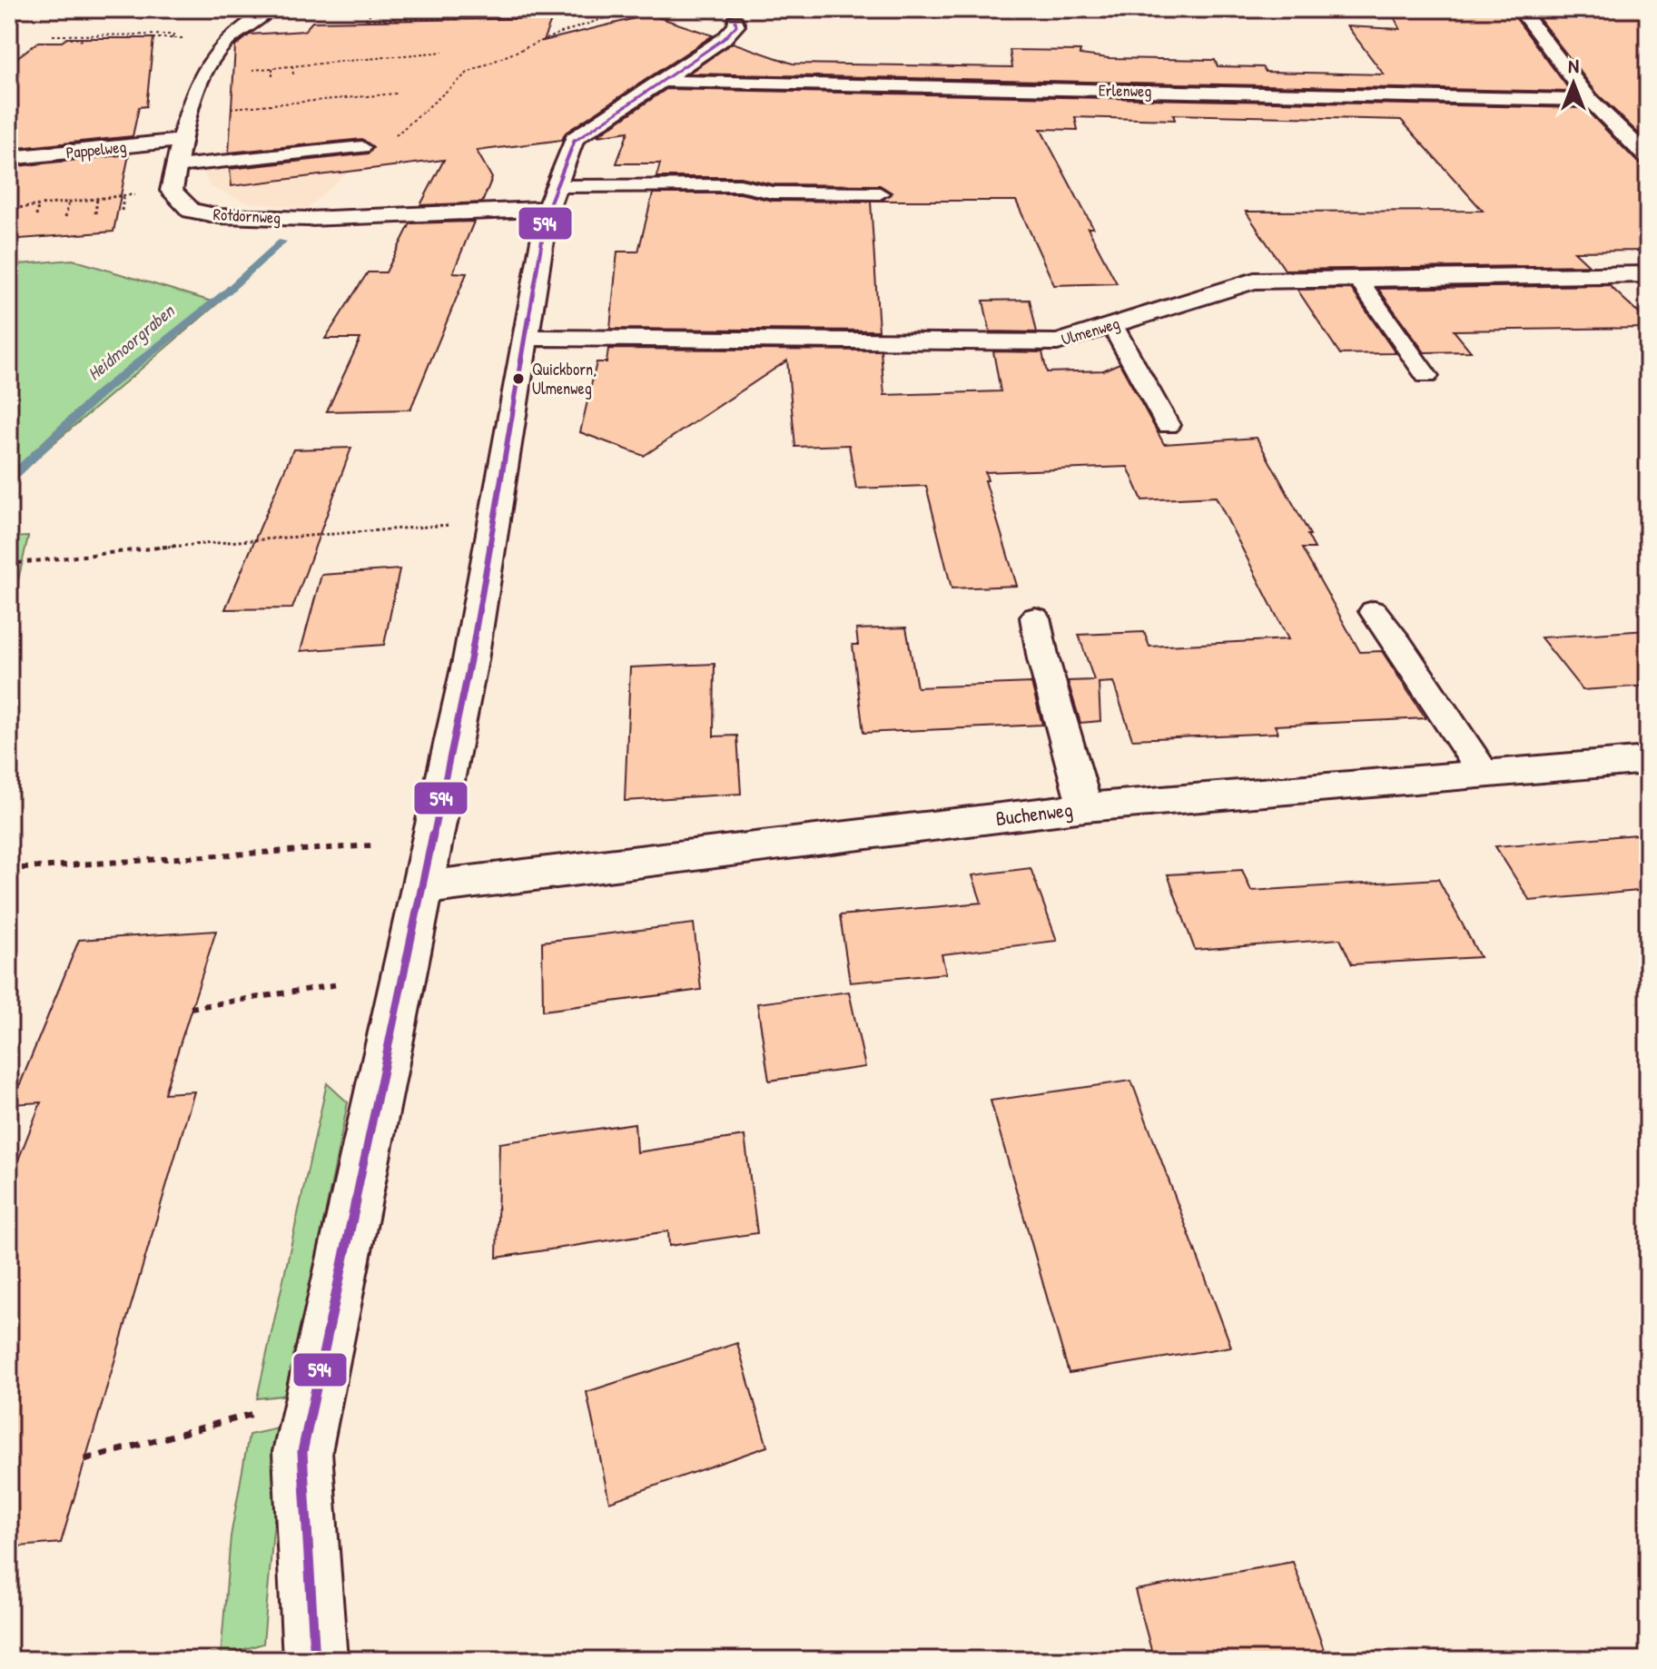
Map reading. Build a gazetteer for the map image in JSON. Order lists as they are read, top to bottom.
{
  "streets": {
    "street": [
      "Erlenweg",
      "Pappelweg",
      "Rotdornweg",
      "Ulmenweg",
      "Buchenweg"
    ]
  },
  "crossings": [
    ["Pappelweg", "Rotdornweg"]
  ],
  "water": ["Heidmoorgraben"],
  "places": ["Quickborn, Ulmenweg"],
  "lines": ["transit line 594"],
  "north": "top"
}
